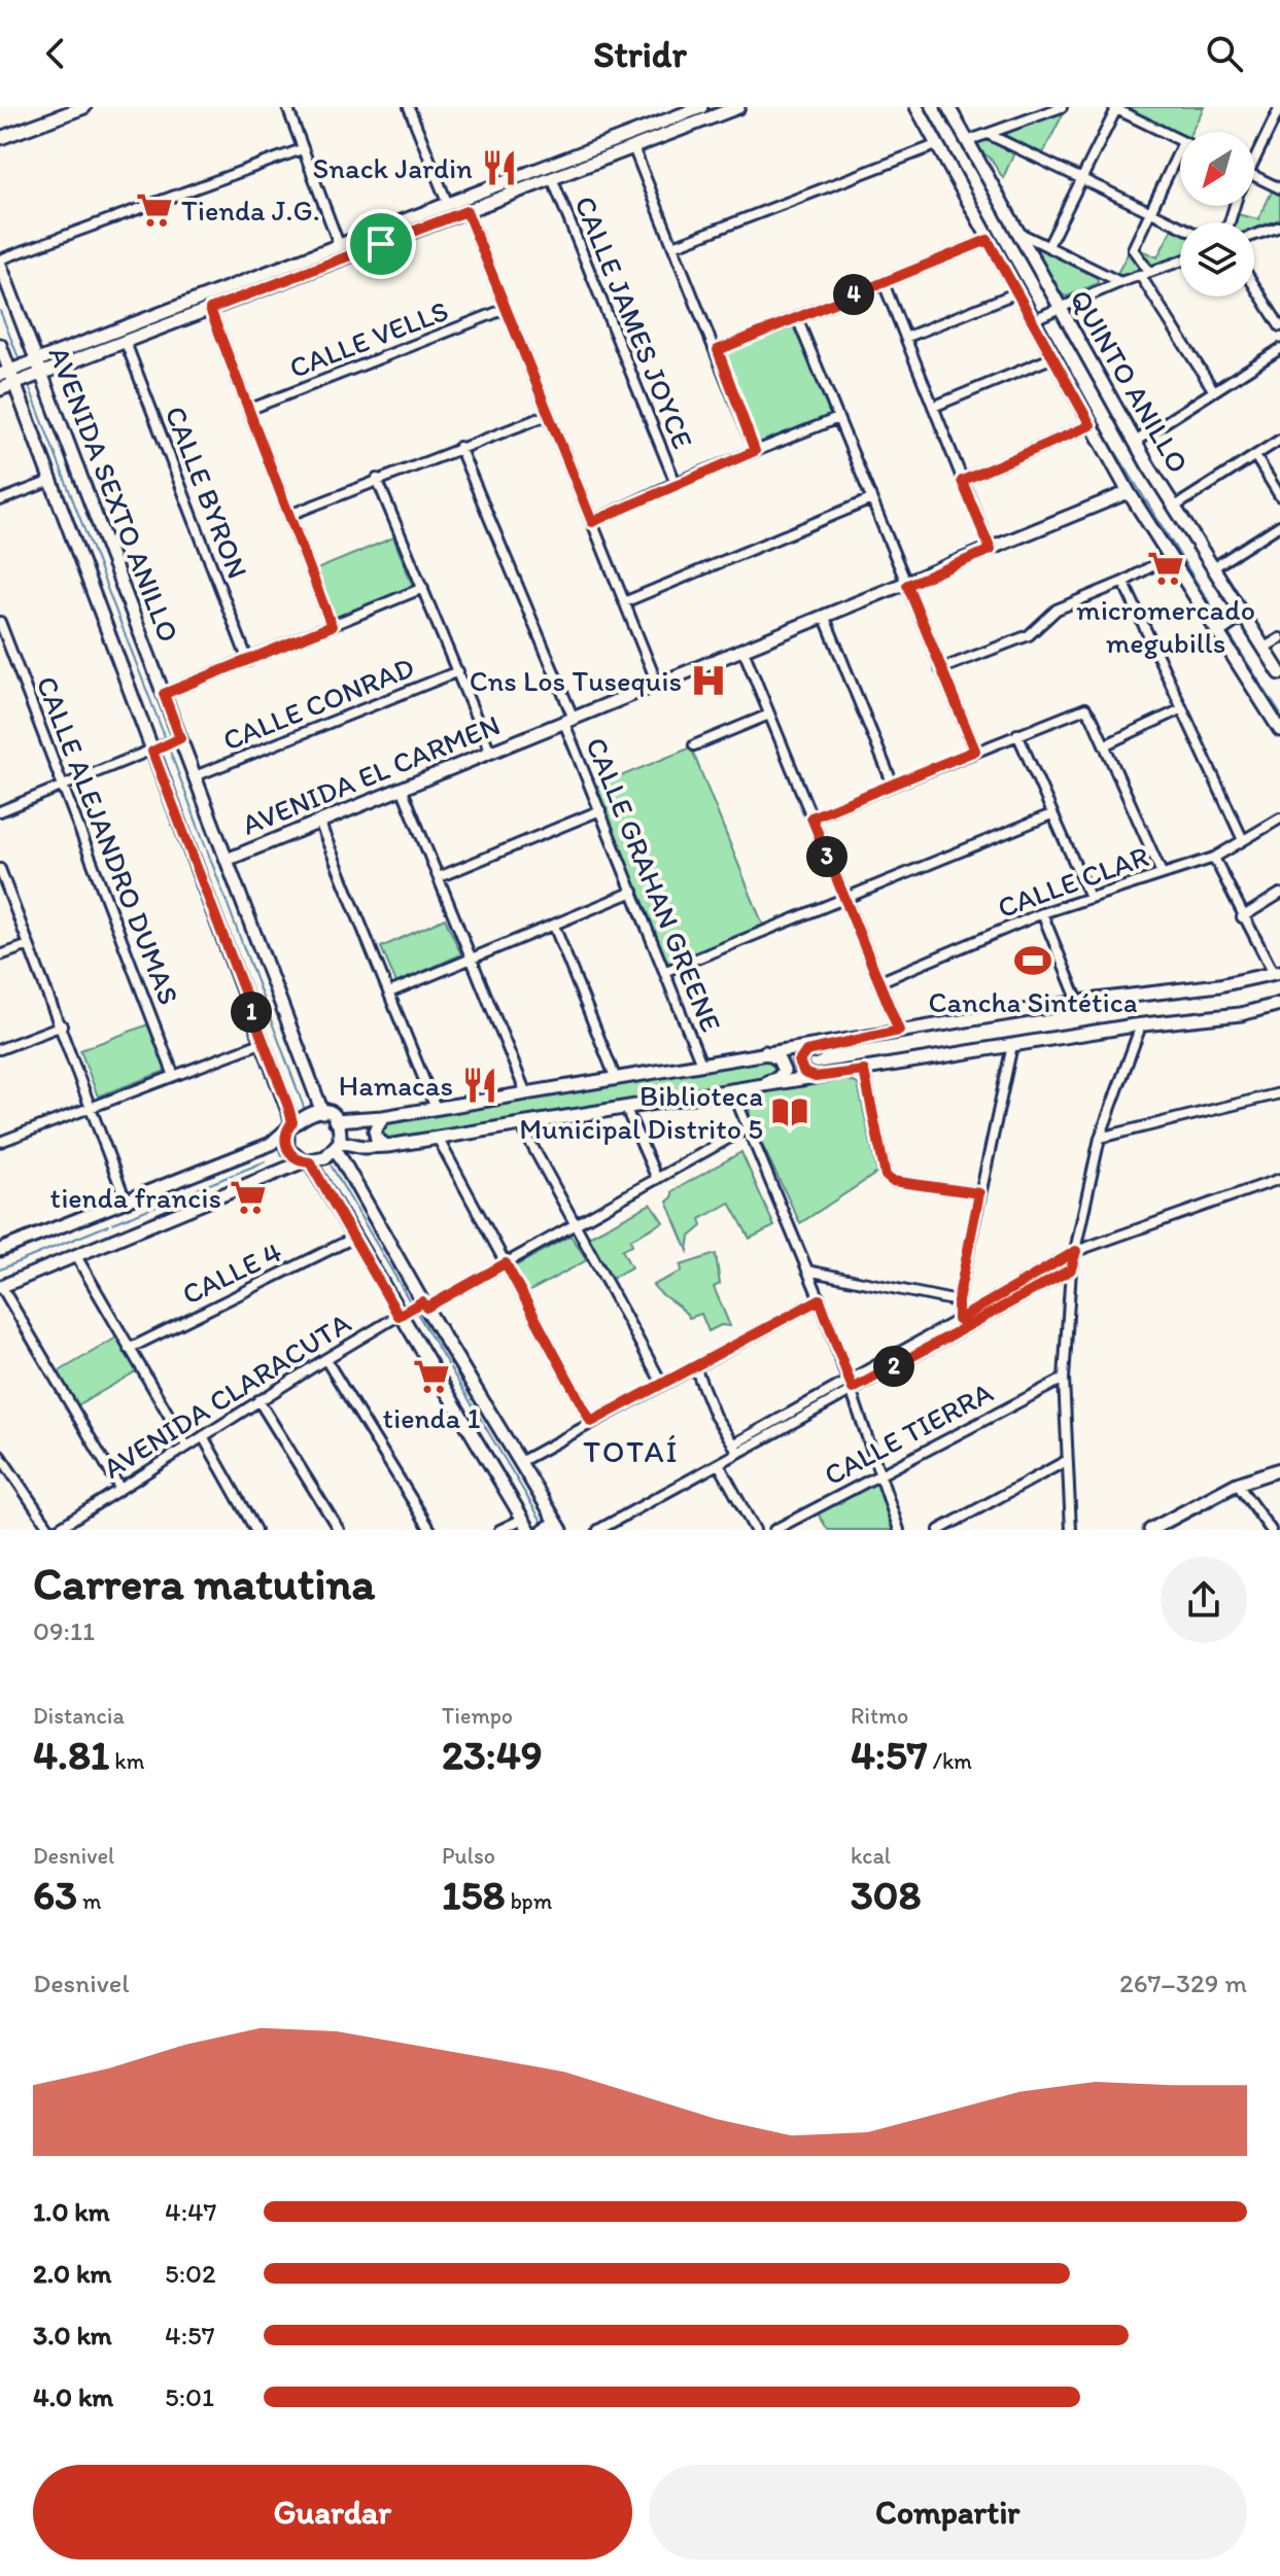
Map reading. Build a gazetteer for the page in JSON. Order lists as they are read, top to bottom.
{
  "streets": {
    "main road": ["QUINTO ANILLO", "AVENIDA SEXTO ANILLO", "AVENIDA EL CARMEN"],
    "street": [
      "CALLE JAMES JOYCE",
      "CALLE VELLS",
      "CALLE BYRON",
      "CALLE CONRAD",
      "CALLE ALEJANDRO DUMAS",
      "CALLE CLAR",
      "CALLE GRAHAN GREENE",
      "CALLE 4",
      "AVENIDA CLARACUTA",
      "CALLE TIERRA"
    ]
  },
  "crossings": [
    ["QUINTO ANILLO", "AVENIDA EL CARMEN"],
    ["AVENIDA SEXTO ANILLO", "CALLE CONRAD"],
    ["AVENIDA SEXTO ANILLO", "AVENIDA EL CARMEN"],
    ["AVENIDA EL CARMEN", "CALLE GRAHAN GREENE"]
  ],
  "districts": ["TOTAÍ"],
  "places": {
    "restaurant": ["Snack Jardin", "Hamacas"],
    "supermarket": [
      "Tienda J.G.",
      "micromercado megubills",
      "tienda francis",
      "tienda 1"
    ],
    "hospital": ["Cns Los Tusequis"],
    "sports": ["Cancha Sintética"],
    "library": ["Biblioteca Municipal Distrito 5"]
  },
  "north": "bottom left",
  "page": {
    "header": "Stridr",
    "pins": [
      "4",
      "3",
      "1",
      "2"
    ],
    "heading": ["Carrera matutina", "09:11"],
    "stats": [
      ["Distancia", "4.81 km"],
      ["Tiempo", "23:49"],
      ["Ritmo", "4:57 /km"],
      ["Desnivel", "63 m"],
      ["Pulso", "158 bpm"],
      ["kcal", "308"]
    ],
    "chart": ["Desnivel", "267–329 m"],
    "list": [
      {
        "name": "1.0 km",
        "note": "4:47"
      },
      {
        "name": "2.0 km",
        "note": "5:02"
      },
      {
        "name": "3.0 km",
        "note": "4:57"
      },
      {
        "name": "4.0 km",
        "note": "5:01"
      }
    ],
    "buttons": ["Guardar", "Compartir"]
  }
}
